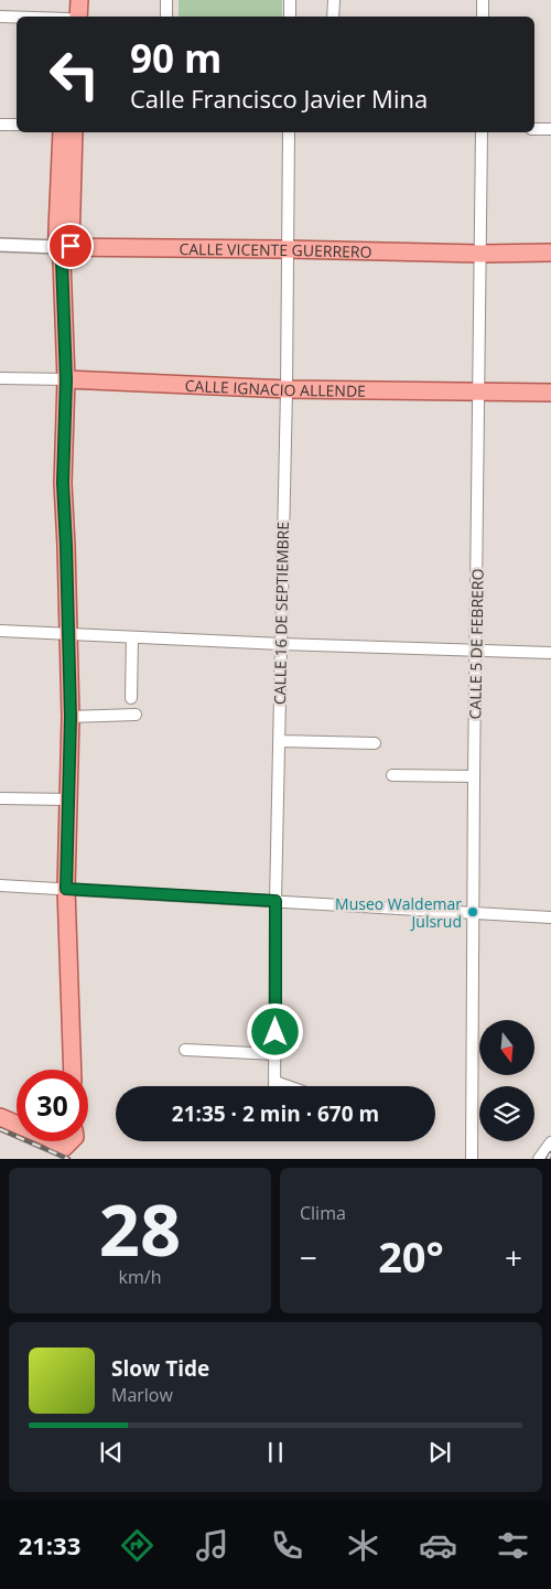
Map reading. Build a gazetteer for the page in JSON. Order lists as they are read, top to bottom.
{
  "streets": {
    "main road": ["CALLE VICENTE GUERRERO", "CALLE IGNACIO ALLENDE"],
    "street": ["CALLE 16 DE SEPTIEMBRE", "CALLE 5 DE FEBRERO"]
  },
  "crossings": [
    ["CALLE VICENTE GUERRERO", "CALLE 16 DE SEPTIEMBRE"],
    ["CALLE VICENTE GUERRERO", "CALLE 5 DE FEBRERO"],
    ["CALLE IGNACIO ALLENDE", "CALLE 16 DE SEPTIEMBRE"],
    ["CALLE IGNACIO ALLENDE", "CALLE 5 DE FEBRERO"]
  ],
  "places": ["Museo Waldemar Julsrud"],
  "north": "bottom",
  "page": {
    "turn": ["90 m", "Calle Francisco Javier Mina"],
    "limit": "30",
    "trip": "21:35 · 2 min · 670 m",
    "tile": [
      ["28", "km/h"],
      "Clima"
    ],
    "heat": ["−", "20°", "+"],
    "song": ["Slow Tide", "Marlow"],
    "tabs": "21:33"
  }
}
